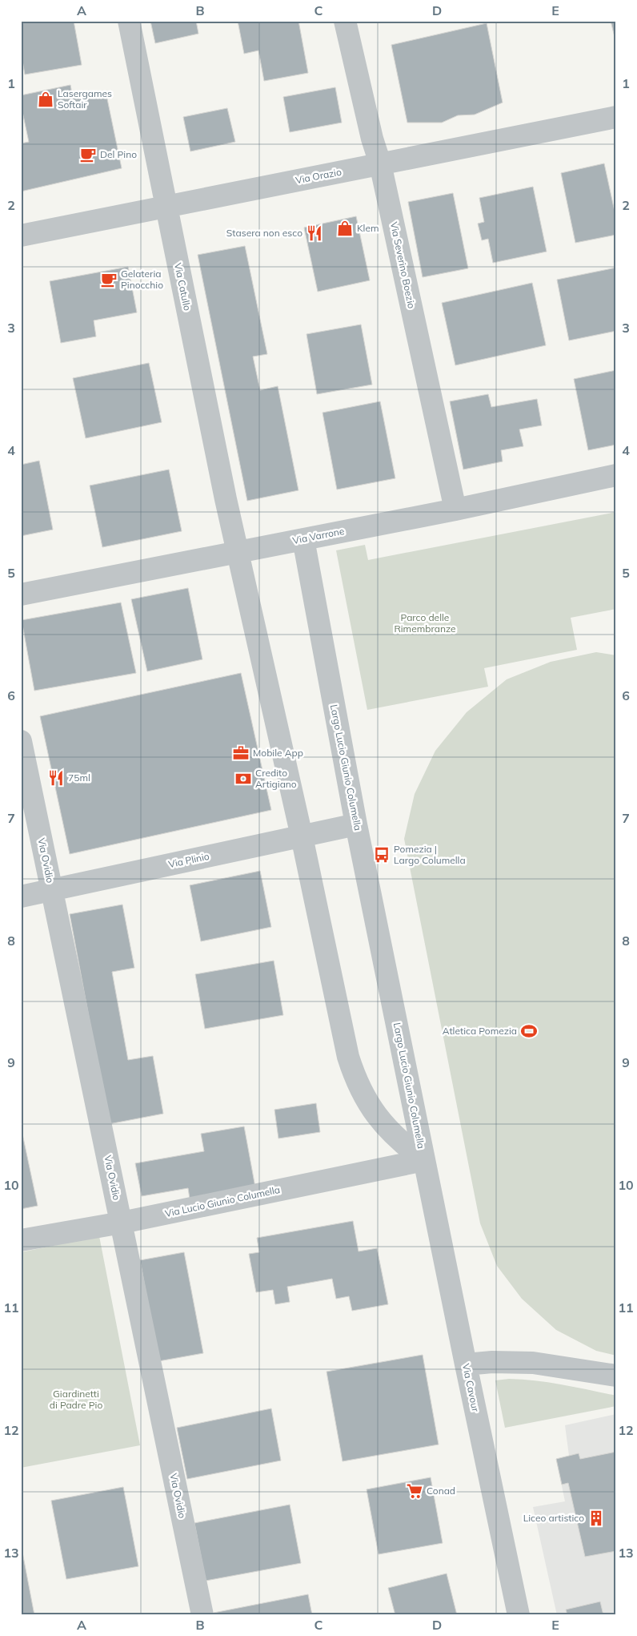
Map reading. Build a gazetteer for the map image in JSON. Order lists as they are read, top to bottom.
{
  "streets": {
    "street": [
      "Via Orazio",
      "Via Severino Boezio",
      "Via Catullo",
      "Via Varrone",
      "Largo Lucio Giunio Columella",
      "Via Ovidio",
      "Via Plinio",
      "Via Lucio Giunio Columella",
      "Via Cavour"
    ]
  },
  "crossings": [
    ["Via Orazio", "Via Severino Boezio"],
    ["Via Orazio", "Via Catullo"],
    ["Via Severino Boezio", "Via Varrone"],
    ["Via Catullo", "Via Varrone"],
    ["Via Catullo", "Largo Lucio Giunio Columella"],
    ["Via Varrone", "Largo Lucio Giunio Columella"],
    ["Largo Lucio Giunio Columella", "Via Plinio"],
    ["Largo Lucio Giunio Columella", "Via Lucio Giunio Columella"],
    ["Largo Lucio Giunio Columella", "Via Cavour"],
    ["Via Ovidio", "Via Plinio"],
    ["Via Ovidio", "Via Lucio Giunio Columella"],
    ["Via Lucio Giunio Columella", "Via Cavour"]
  ],
  "parks": ["Parco delle Rimembranze", "Giardinetti di Padre Pio"],
  "places": {
    "shop": ["Lasergames Softair", "Klem"],
    "cafe": ["Del Pino", "Gelateria Pinocchio"],
    "restaurant": ["Stasera non esco", "75ml"],
    "office": ["Mobile App"],
    "bank": ["Credito Artigiano"],
    "bus stop": ["Pomezia | Largo Columella"],
    "sports": ["Atletica Pomezia"],
    "supermarket": ["Conad"],
    "building": ["Liceo artistico"]
  },
  "grid": {
    "columns": [
      "A",
      "B",
      "C",
      "D",
      "E"
    ],
    "rows": [
      "1",
      "2",
      "3",
      "4",
      "5",
      "6",
      "7",
      "8",
      "9",
      "10",
      "11",
      "12",
      "13"
    ]
  }
}
